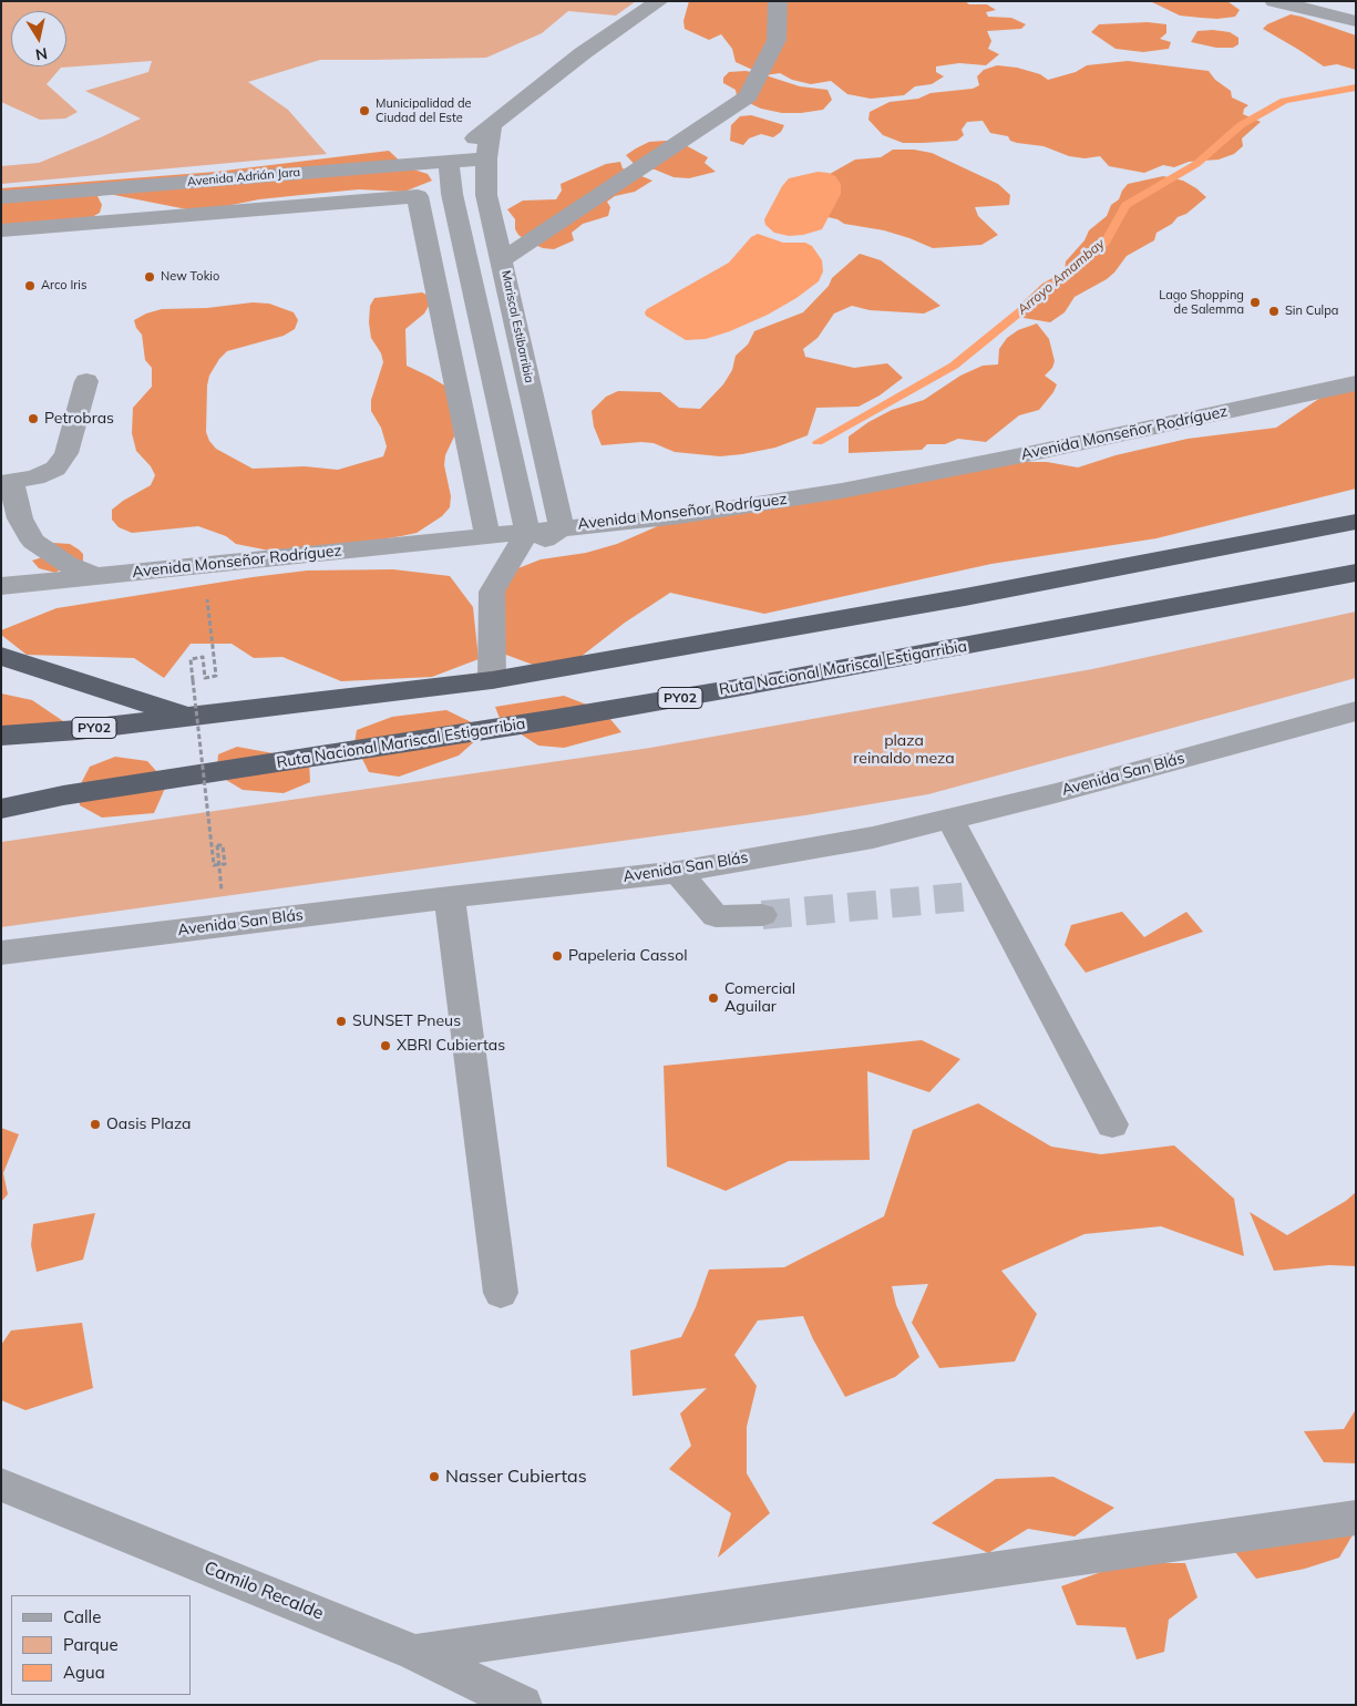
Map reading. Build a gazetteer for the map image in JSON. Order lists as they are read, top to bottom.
{
  "streets": {
    "highway": ["Ruta Nacional Mariscal Estigarribia", "PY02"],
    "street": [
      "Avenida Adrián Jara",
      "Mariscal Estibarribia",
      "Avenida Monseñor Rodríguez",
      "Avenida San Blás",
      "Camilo Recalde"
    ]
  },
  "crossings": [
    ["Avenida Adrián Jara", "Mariscal Estibarribia"],
    ["Mariscal Estibarribia", "Avenida Monseñor Rodríguez"]
  ],
  "water": ["Arroyo Amambay"],
  "parks": ["plaza reinaldo meza"],
  "places": [
    "Municipalidad de Ciudad del Este",
    "New Tokio",
    "Arco Iris",
    "Lago Shopping de Salemma",
    "Sin Culpa",
    "Petrobras",
    "Papeleria Cassol",
    "Comercial Aguilar",
    "SUNSET Pneus",
    "XBRI Cubiertas",
    "Oasis Plaza",
    "Nasser Cubiertas"
  ],
  "legend": ["Calle", "Parque", "Agua"],
  "north": "bottom"
}
